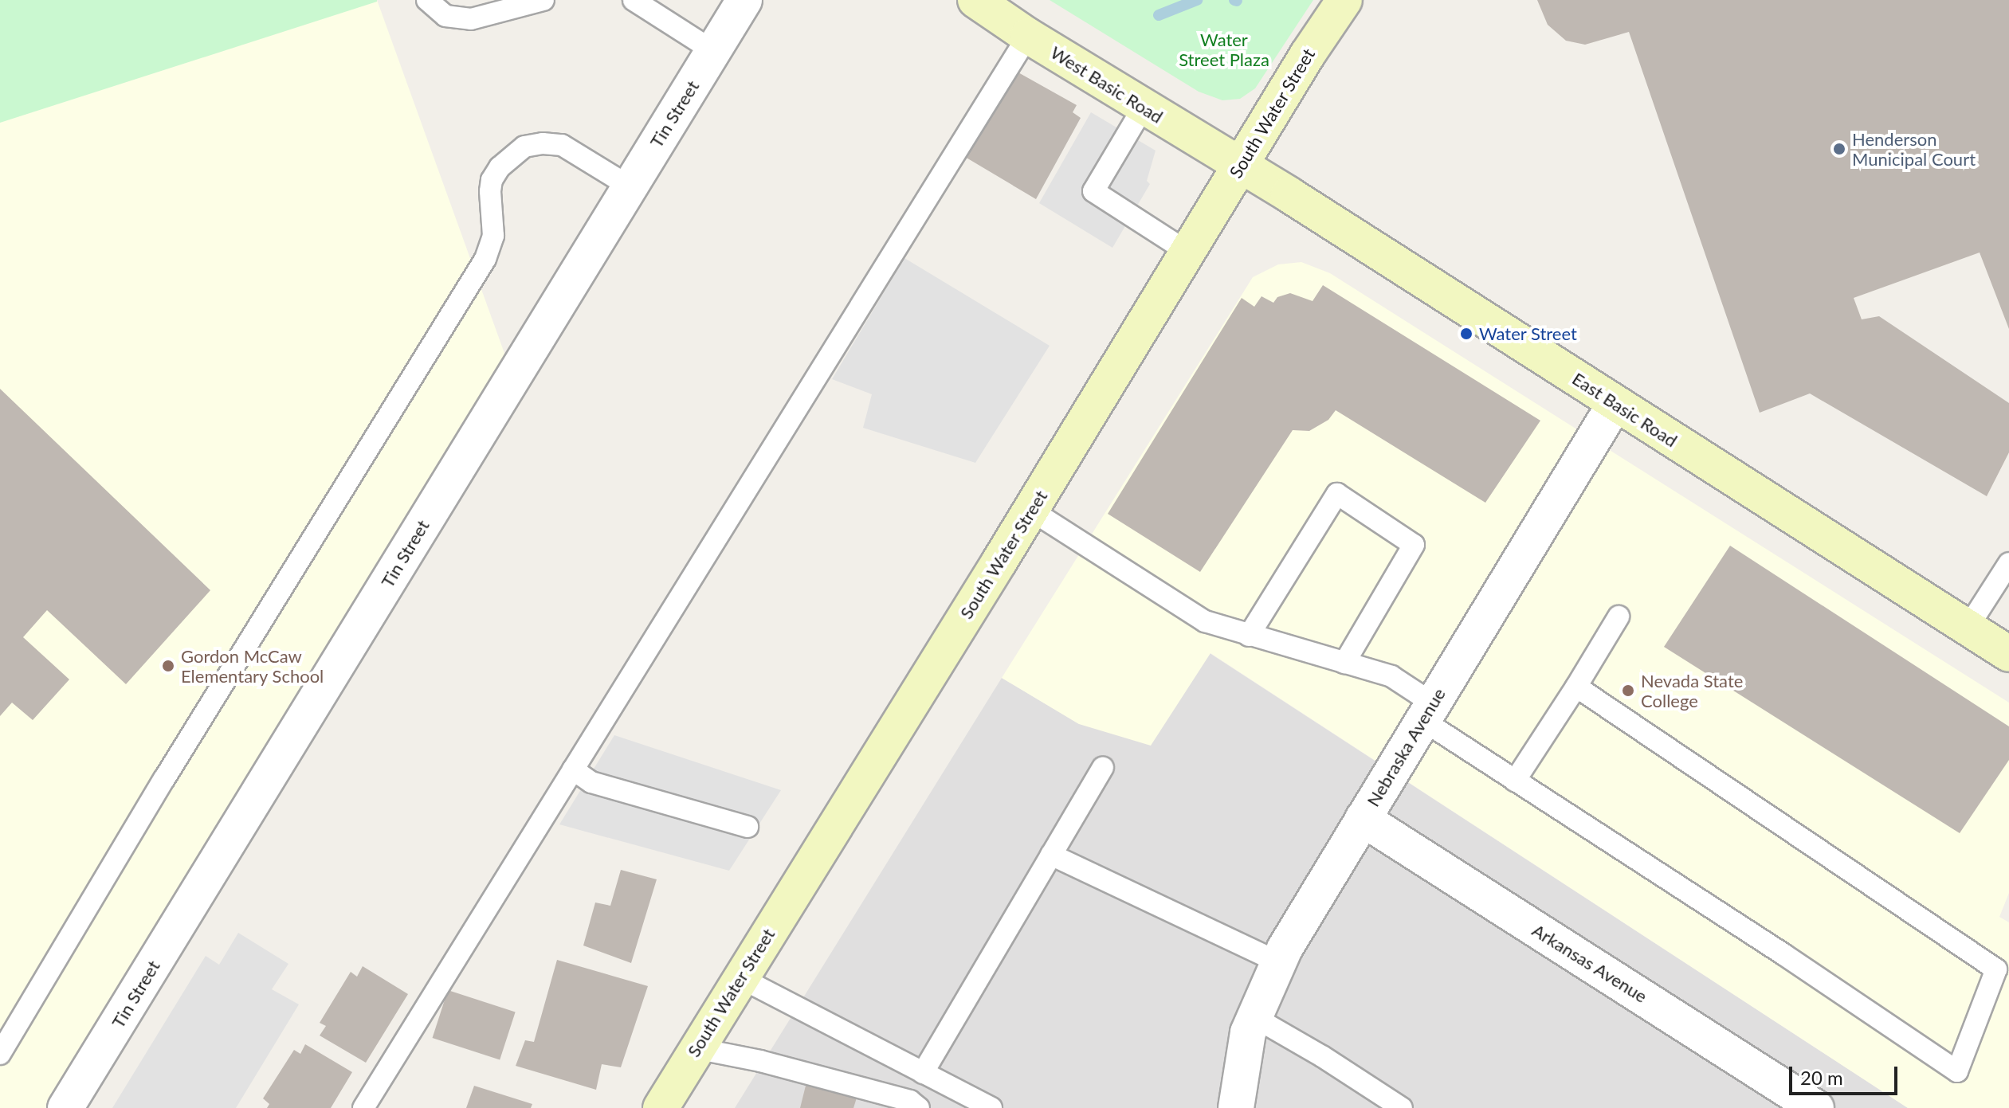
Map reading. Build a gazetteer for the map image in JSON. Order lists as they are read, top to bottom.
{
  "streets": {
    "main road": ["West Basic Road", "South Water Street", "East Basic Road"],
    "street": ["Tin Street", "Nebraska Avenue", "Arkansas Avenue"]
  },
  "crossings": [
    ["West Basic Road", "South Water Street"],
    ["West Basic Road", "East Basic Road"],
    ["South Water Street", "East Basic Road"],
    ["East Basic Road", "Nebraska Avenue"],
    ["Nebraska Avenue", "Arkansas Avenue"]
  ],
  "parks": ["Water Street Plaza"],
  "places": [
    "Henderson Municipal Court",
    "Water Street",
    "Gordon McCaw Elementary School",
    "Nevada State College"
  ],
  "scale_bar": "20 m"
}
